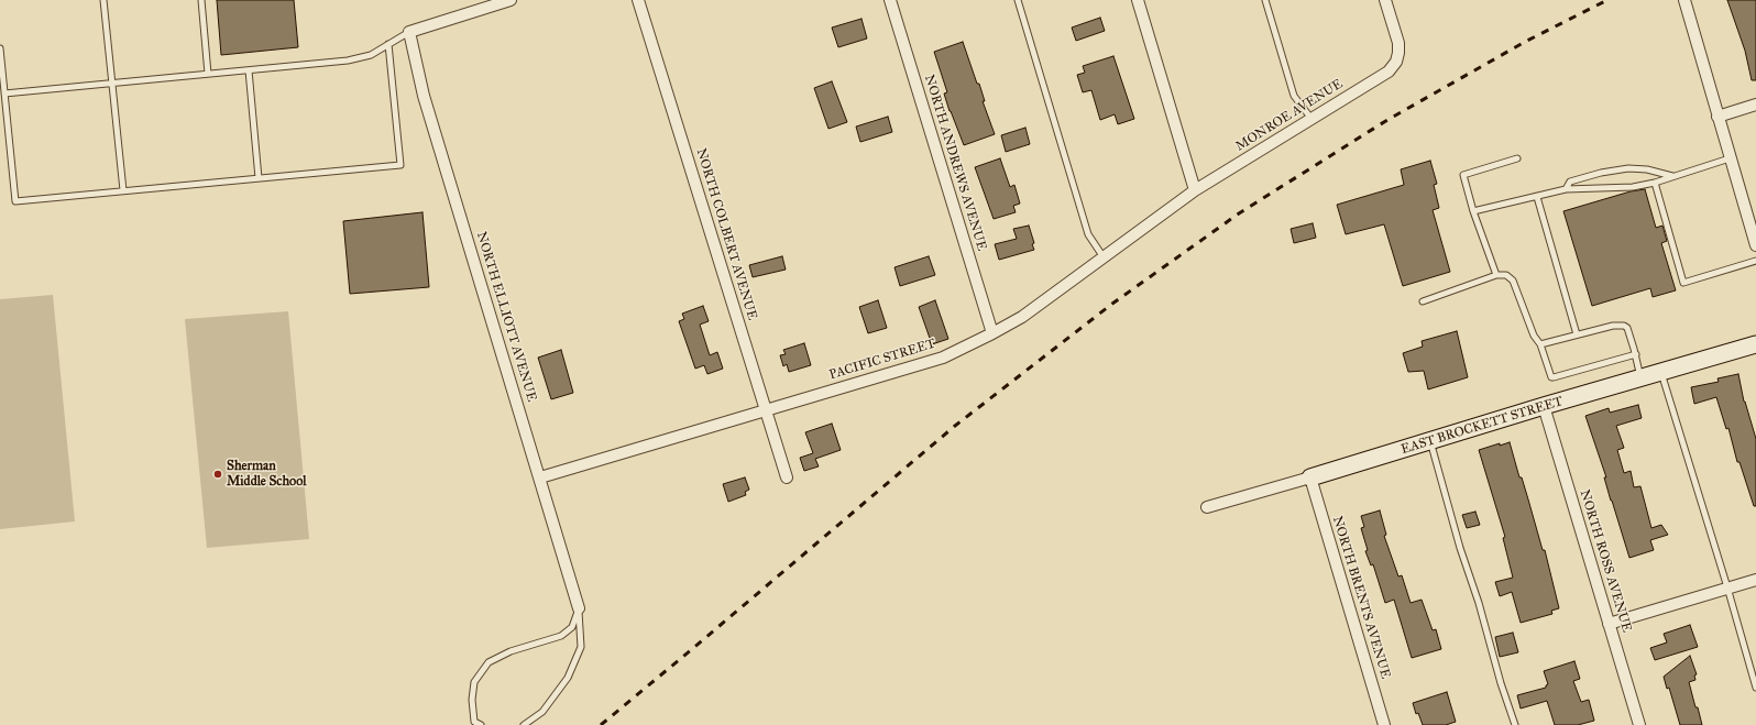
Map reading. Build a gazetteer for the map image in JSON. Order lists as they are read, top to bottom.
{
  "streets": {
    "street": [
      "MONROE AVENUE",
      "NORTH ANDREWS AVENUE",
      "NORTH COLBERT AVENUE",
      "NORTH ELLIOTT AVENUE",
      "PACIFIC STREET",
      "EAST BROCKETT STREET",
      "NORTH ROSS AVENUE",
      "NORTH BRENTS AVENUE"
    ]
  },
  "crossings": [
    ["MONROE AVENUE", "PACIFIC STREET"],
    ["NORTH ANDREWS AVENUE", "PACIFIC STREET"],
    ["NORTH COLBERT AVENUE", "PACIFIC STREET"],
    ["NORTH ELLIOTT AVENUE", "PACIFIC STREET"],
    ["EAST BROCKETT STREET", "NORTH ROSS AVENUE"],
    ["EAST BROCKETT STREET", "NORTH BRENTS AVENUE"]
  ],
  "places": ["Sherman Middle School"]
}
